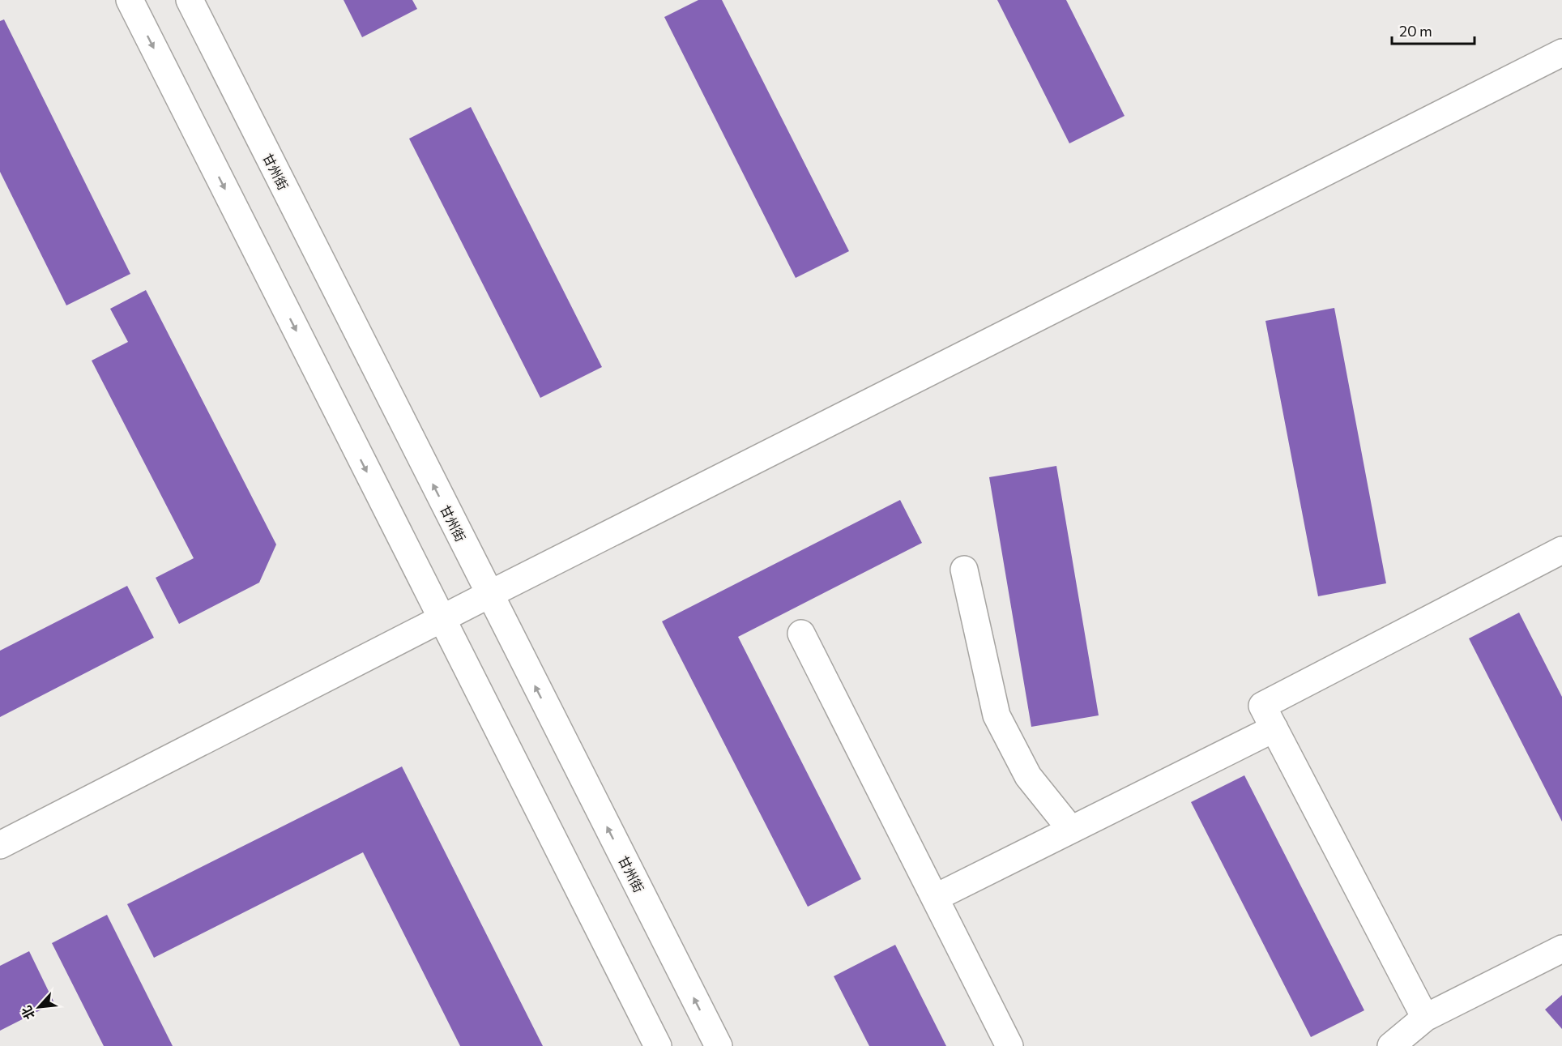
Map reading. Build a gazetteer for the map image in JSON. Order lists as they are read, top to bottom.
{
  "streets": {
    "street": ["甘州街"]
  },
  "scale_bar": "20 m",
  "north": "bottom left"
}
